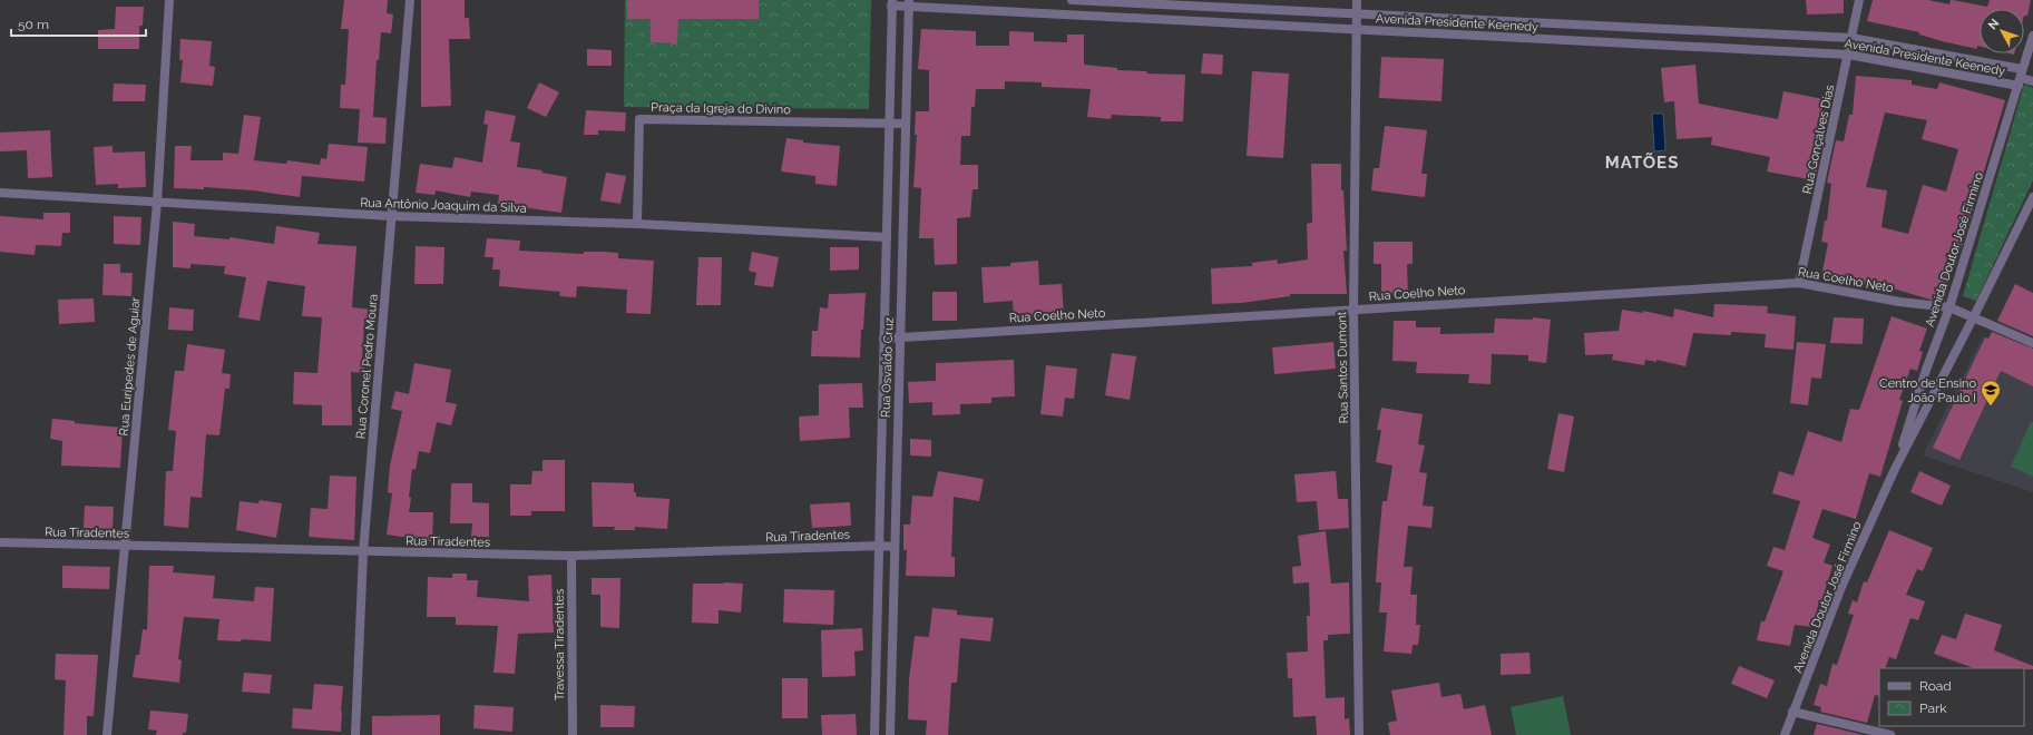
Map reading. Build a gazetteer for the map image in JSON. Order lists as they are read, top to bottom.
{
  "streets": {
    "street": [
      "Avenida Presidente Keenedy",
      "Praça da Igreja do Divino",
      "Rua Gonçalves Dias",
      "Rua Antônio Joaquim da Silva",
      "Avenida Doutor José Firmino",
      "Rua Coelho Neto",
      "Rua Eurípedes de Aguiar",
      "Rua Coronel Pedro Moura",
      "Rua Osvaldo Cruz",
      "Rua Santos Dumont",
      "Rua Tiradentes",
      "Travessa Tiradentes"
    ]
  },
  "crossings": [
    ["Avenida Presidente Keenedy", "Rua Gonçalves Dias"],
    ["Avenida Presidente Keenedy", "Avenida Doutor José Firmino"],
    ["Avenida Presidente Keenedy", "Rua Osvaldo Cruz"],
    ["Avenida Presidente Keenedy", "Rua Santos Dumont"],
    ["Praça da Igreja do Divino", "Rua Antônio Joaquim da Silva"],
    ["Praça da Igreja do Divino", "Rua Osvaldo Cruz"],
    ["Rua Gonçalves Dias", "Rua Coelho Neto"],
    ["Rua Antônio Joaquim da Silva", "Rua Eurípedes de Aguiar"],
    ["Rua Antônio Joaquim da Silva", "Rua Coronel Pedro Moura"],
    ["Rua Antônio Joaquim da Silva", "Rua Osvaldo Cruz"],
    ["Avenida Doutor José Firmino", "Rua Coelho Neto"],
    ["Rua Coelho Neto", "Rua Osvaldo Cruz"],
    ["Rua Coelho Neto", "Rua Santos Dumont"],
    ["Rua Eurípedes de Aguiar", "Rua Tiradentes"],
    ["Rua Coronel Pedro Moura", "Rua Tiradentes"],
    ["Rua Osvaldo Cruz", "Rua Tiradentes"],
    ["Rua Tiradentes", "Travessa Tiradentes"]
  ],
  "districts": ["MATÕES"],
  "places": {
    "school or university": ["Centro de Ensino João Paulo I"]
  },
  "legend": ["Road", "Park"],
  "scale_bar": "50 m",
  "north": "top left"
}
